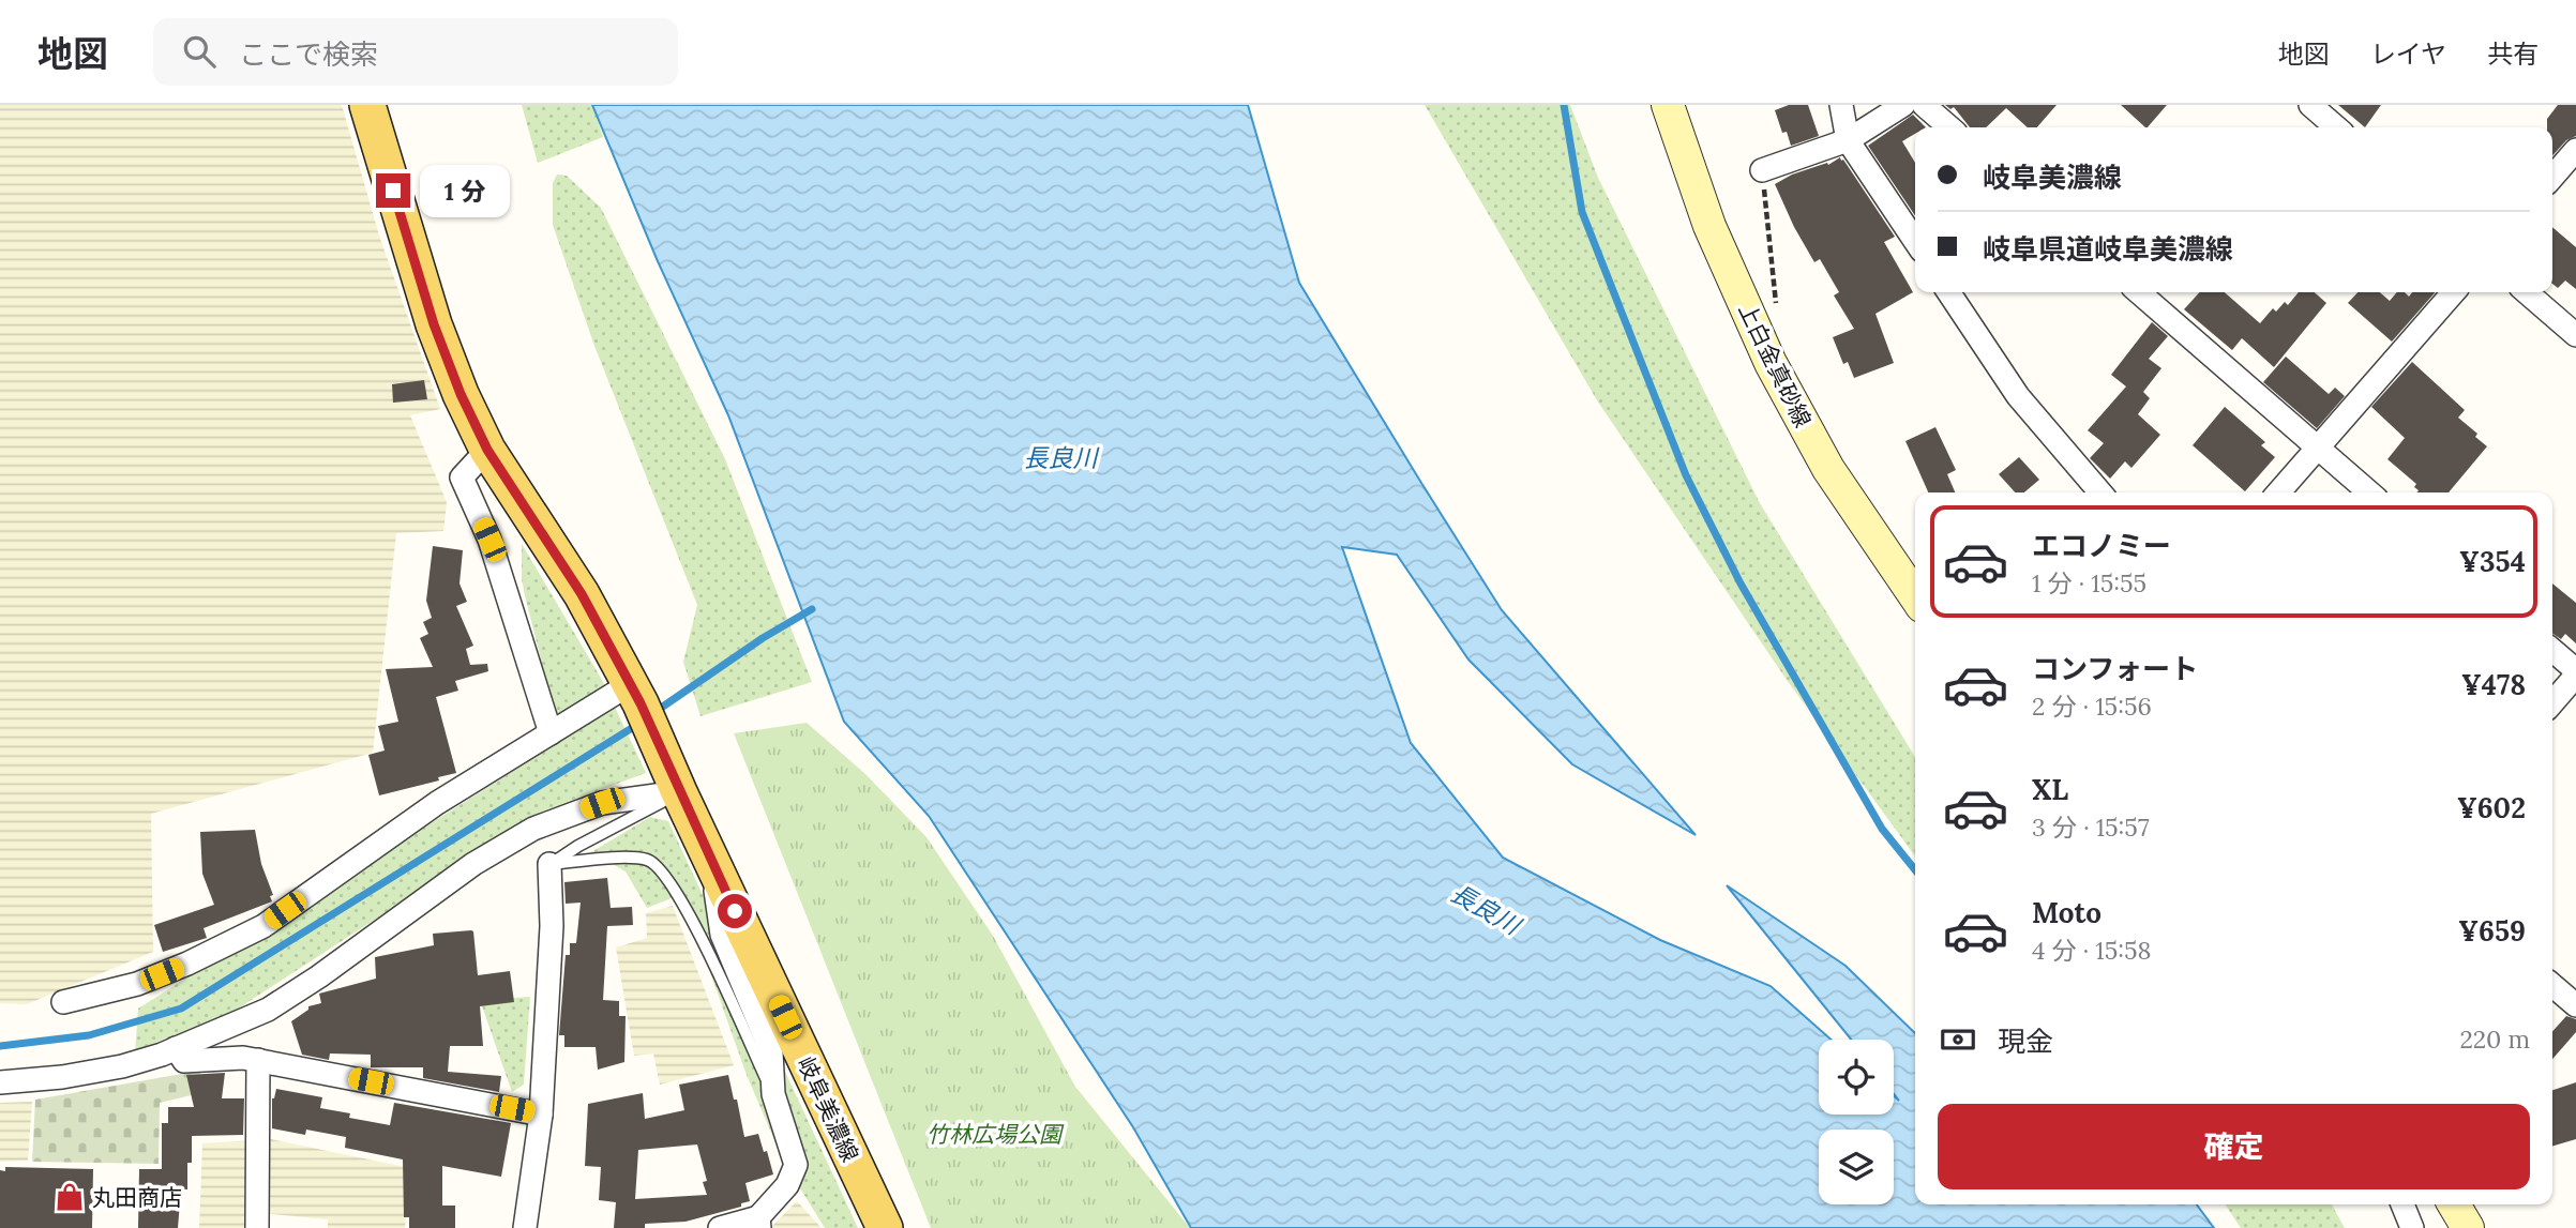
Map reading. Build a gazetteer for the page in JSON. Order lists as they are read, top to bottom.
{
  "streets": {
    "main road": ["上白金真砂線", "岐阜美濃線"]
  },
  "water": ["長良川"],
  "parks": ["竹林広場公園"],
  "places": {
    "shop": ["丸田商店"]
  },
  "page": {
    "header": "地図",
    "search": "ここで検索",
    "nav": ["地図", "レイヤ", "共有"],
    "banner": ["岐阜美濃線", "岐阜県道岐阜美濃線"],
    "bubble": "1 分",
    "list": [
      {
        "name": "エコノミー",
        "note": "1 分 · 15:55",
        "value": "¥354"
      },
      {
        "name": "コンフォート",
        "note": "2 分 · 15:56",
        "value": "¥478"
      },
      {
        "name": "XL",
        "note": "3 分 · 15:57",
        "value": "¥602"
      },
      {
        "name": "Moto",
        "note": "4 分 · 15:58",
        "value": "¥659"
      }
    ],
    "pay": ["現金", "220 m"],
    "buttons": "確定"
  }
}
